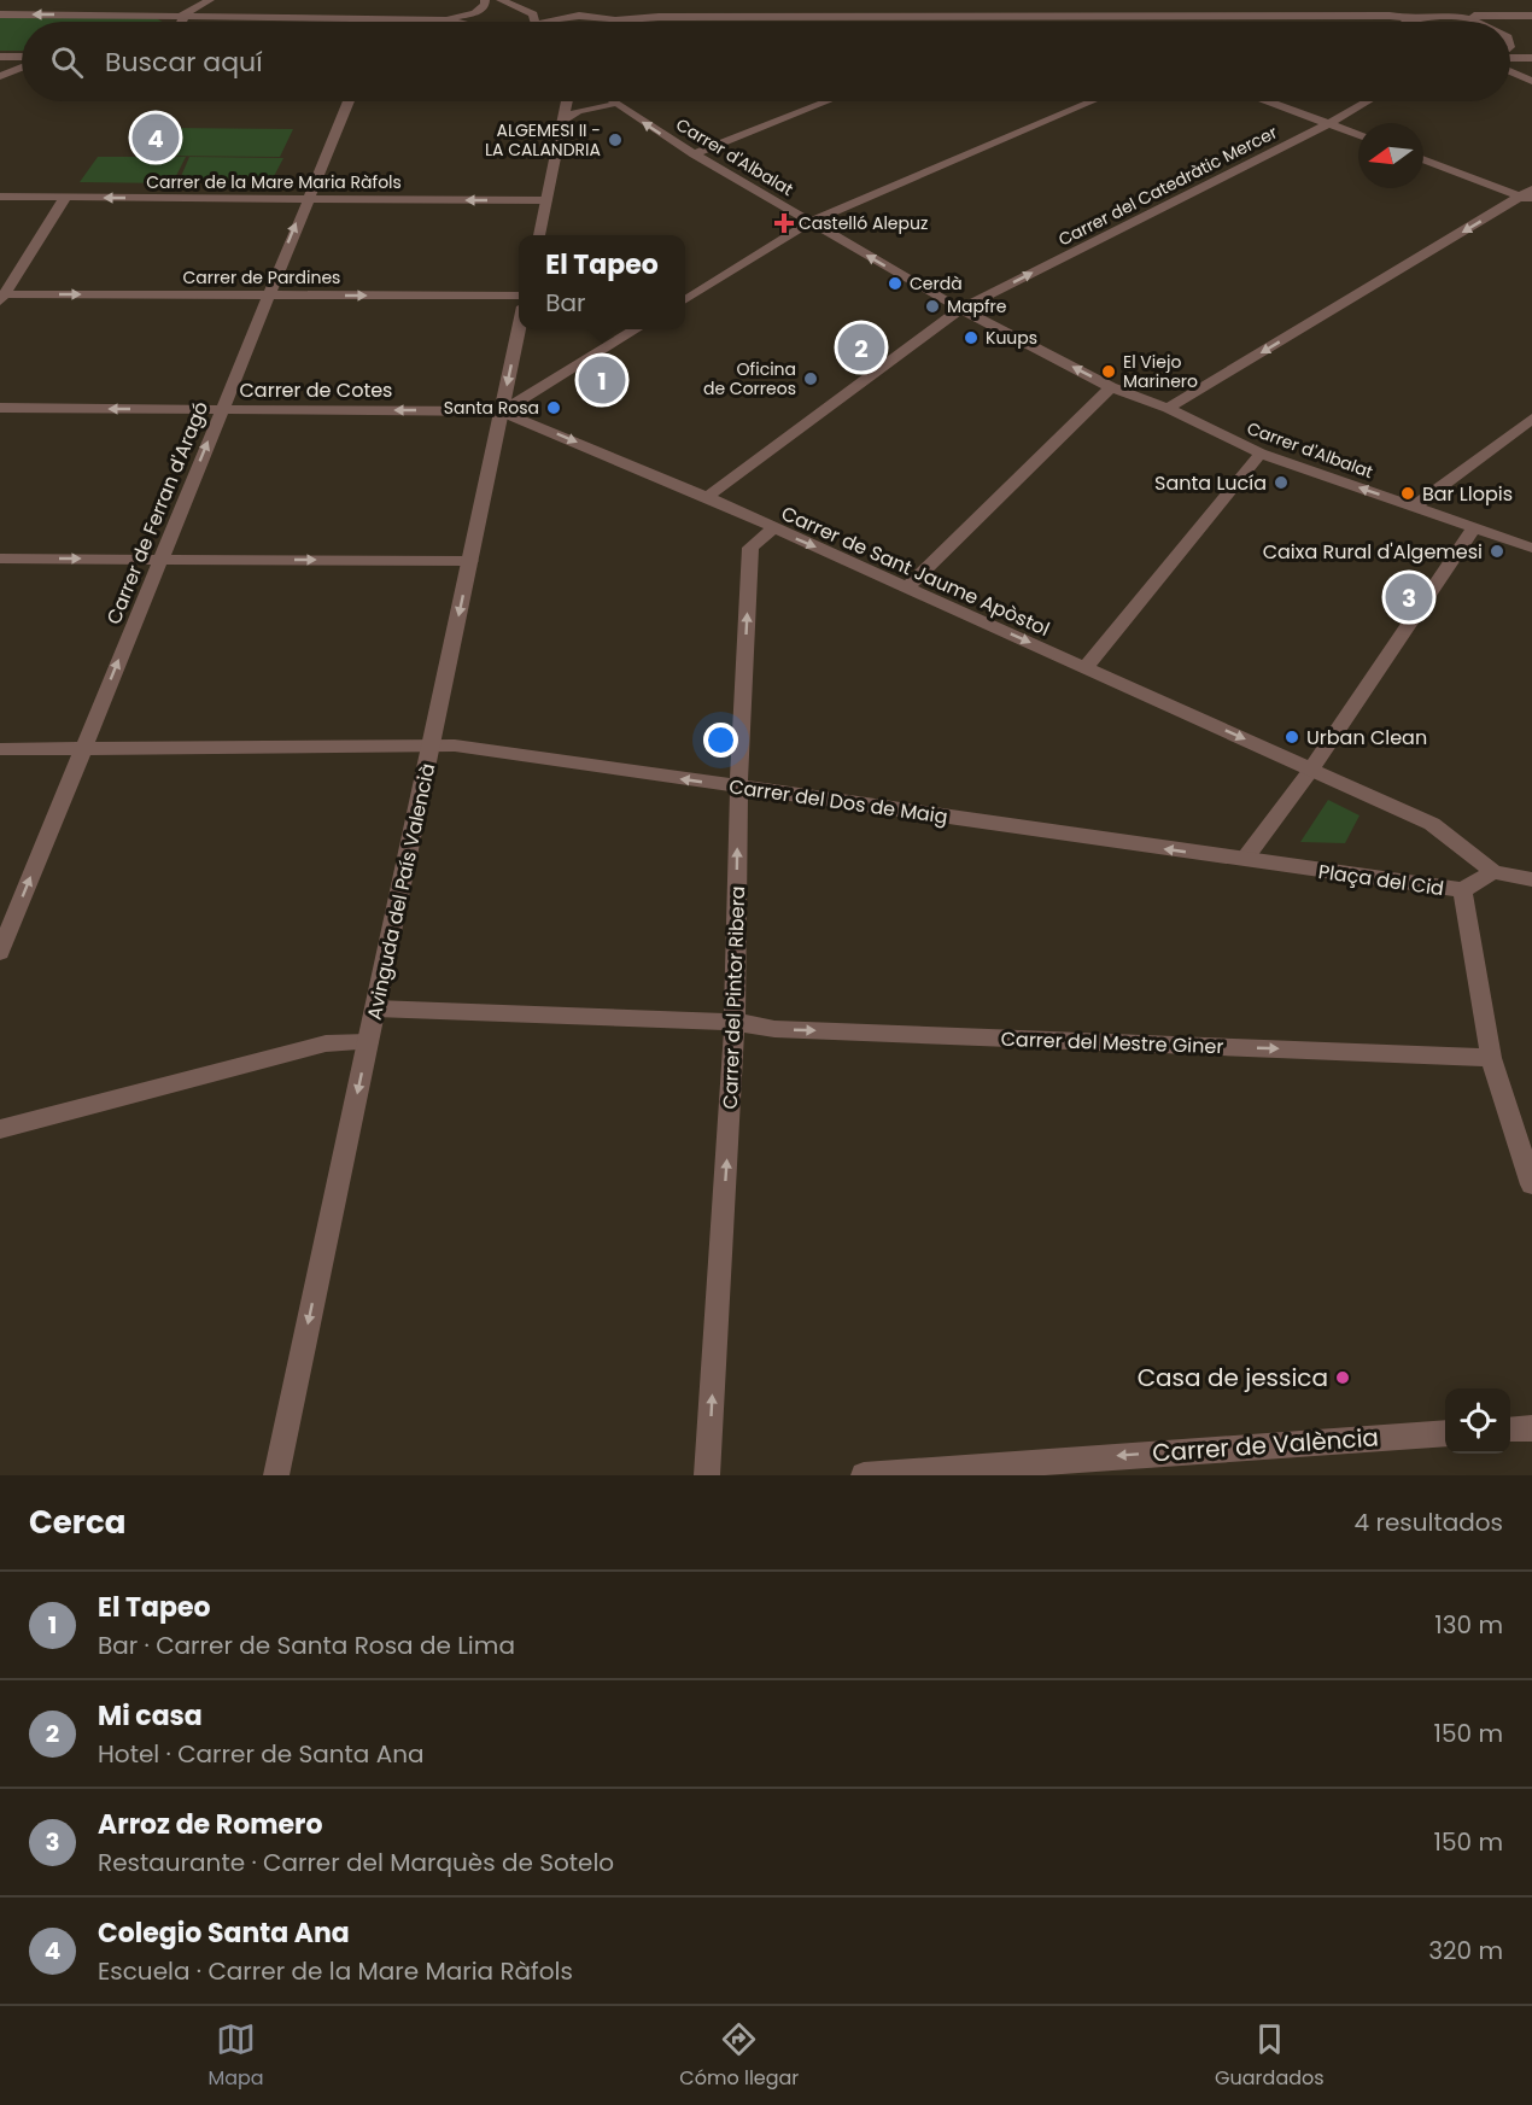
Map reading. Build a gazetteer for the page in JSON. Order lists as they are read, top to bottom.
{
  "streets": {
    "street": [
      "Carrer d'Albalat",
      "Carrer de la Mare Maria Ràfols",
      "Carrer del Catedràtic Mercer",
      "Carrer de Pardines",
      "Carrer de Cotes",
      "Carrer de Ferran d'Aragó",
      "Carrer de Sant Jaume Apòstol",
      "Carrer del Dos de Maig",
      "Plaça del Cid",
      "Avinguda del País Valencià",
      "Carrer del Pintor Ribera",
      "Carrer del Mestre Giner",
      "Carrer de València"
    ]
  },
  "crossings": [
    ["Carrer d'Albalat", "Carrer del Catedràtic Mercer"],
    ["Carrer de la Mare Maria Ràfols", "Carrer de Ferran d'Aragó"],
    ["Carrer del Catedràtic Mercer", "Carrer de Sant Jaume Apòstol"],
    ["Carrer de Pardines", "Carrer de Ferran d'Aragó"],
    ["Carrer de Cotes", "Carrer de Ferran d'Aragó"],
    ["Carrer de Cotes", "Carrer de Sant Jaume Apòstol"],
    ["Carrer de Cotes", "Avinguda del País Valencià"],
    ["Carrer de Ferran d'Aragó", "Carrer del Dos de Maig"],
    ["Carrer de Sant Jaume Apòstol", "Avinguda del País Valencià"],
    ["Carrer de Sant Jaume Apòstol", "Carrer del Pintor Ribera"],
    ["Carrer del Dos de Maig", "Plaça del Cid"],
    ["Carrer del Dos de Maig", "Avinguda del País Valencià"],
    ["Carrer del Dos de Maig", "Carrer del Pintor Ribera"],
    ["Avinguda del País Valencià", "Carrer del Mestre Giner"],
    ["Carrer del Pintor Ribera", "Carrer del Mestre Giner"]
  ],
  "one_way": [
    "Carrer d'Albalat",
    "Carrer de la Mare Maria Ràfols",
    "Carrer de Pardines",
    "Carrer de Ferran d'Aragó",
    "Carrer de Sant Jaume Apòstol",
    "Carrer del Dos de Maig",
    "Avinguda del País Valencià",
    "Carrer del Pintor Ribera",
    "Carrer del Mestre Giner",
    "Carrer de València"
  ],
  "places": {
    "other": [
      "ALGEMESI II - LA CALANDRIA",
      "Cerdà",
      "Mapfre",
      "Kuups",
      "El Viejo Marinero",
      "Oficina de Correos",
      "Santa Rosa",
      "Santa Lucía",
      "Bar Llopis",
      "Caixa Rural d'Algemesi",
      "Urban Clean",
      "Casa de jessica"
    ],
    "health": ["Castelló Alepuz"]
  },
  "north": "left",
  "page": {
    "search": "Buscar aquí",
    "pins": [
      "4",
      "2",
      "1",
      "3"
    ],
    "popup": ["El Tapeo", "Bar"],
    "heading": ["Cerca", "4 resultados"],
    "list": [
      {
        "mark": "1",
        "name": "El Tapeo",
        "note": "Bar · Carrer de Santa Rosa de Lima",
        "value": "130 m"
      },
      {
        "mark": "2",
        "name": "Mi casa",
        "note": "Hotel · Carrer de Santa Ana",
        "value": "150 m"
      },
      {
        "mark": "3",
        "name": "Arroz de Romero",
        "note": "Restaurante · Carrer del Marquès de Sotelo",
        "value": "150 m"
      },
      {
        "mark": "4",
        "name": "Colegio Santa Ana",
        "note": "Escuela · Carrer de la Mare Maria Ràfols",
        "value": "320 m"
      }
    ],
    "nav": ["Mapa", "Cómo llegar", "Guardados"]
  }
}
